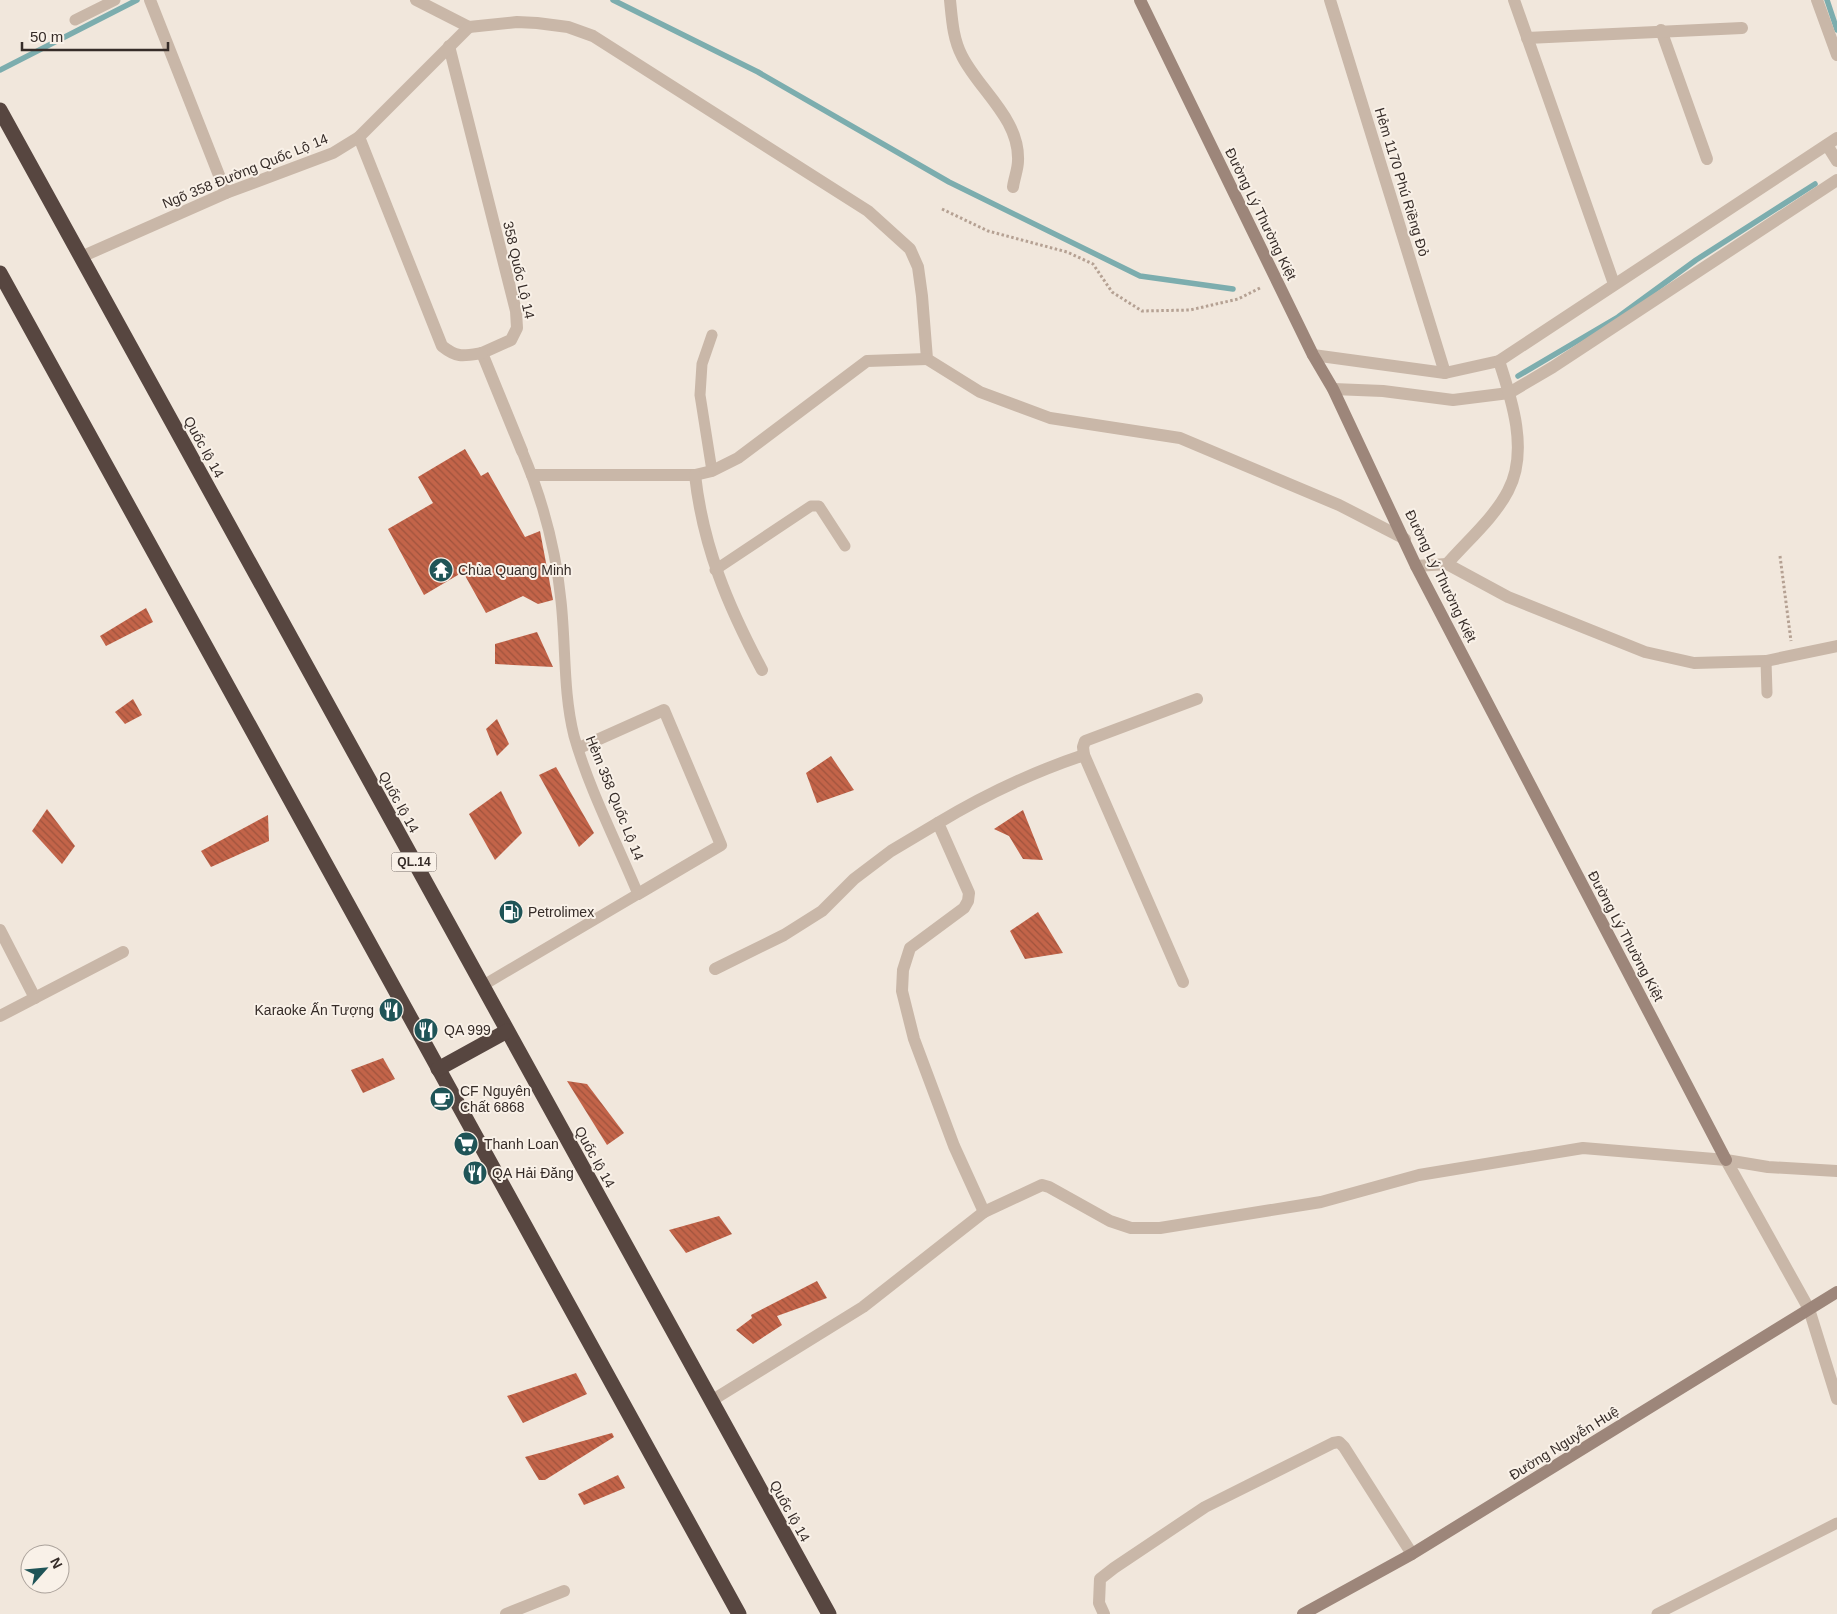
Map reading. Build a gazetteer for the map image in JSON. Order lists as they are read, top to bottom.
{
  "streets": {
    "highway": ["Quốc lộ 14", "QL.14"],
    "street": [
      "Ngõ 358 Đường Quốc Lộ 14",
      "Hẻm 1170 Phú Riềng Đỏ",
      "Đường Lý Thường Kiệt",
      "358 Quốc Lộ 14",
      "Đường Nguyễn Huệ"
    ],
    "lane": ["Hẻm 358 Quốc Lộ 14"]
  },
  "crossings": [
    ["Ngõ 358 Đường Quốc Lộ 14", "358 Quốc Lộ 14"],
    ["Ngõ 358 Đường Quốc Lộ 14", "Quốc lộ 14"]
  ],
  "places": {
    "temple": ["Chùa Quang Minh"],
    "fuel station": ["Petrolimex"],
    "restaurant": ["Karaoke Ấn Tượng", "QA 999", "QA Hải Đăng"],
    "cafe": ["CF Nguyên Chất 6868"],
    "supermarket": ["Thanh Loan"]
  },
  "scale_bar": "50 m",
  "north": "top right"
}
